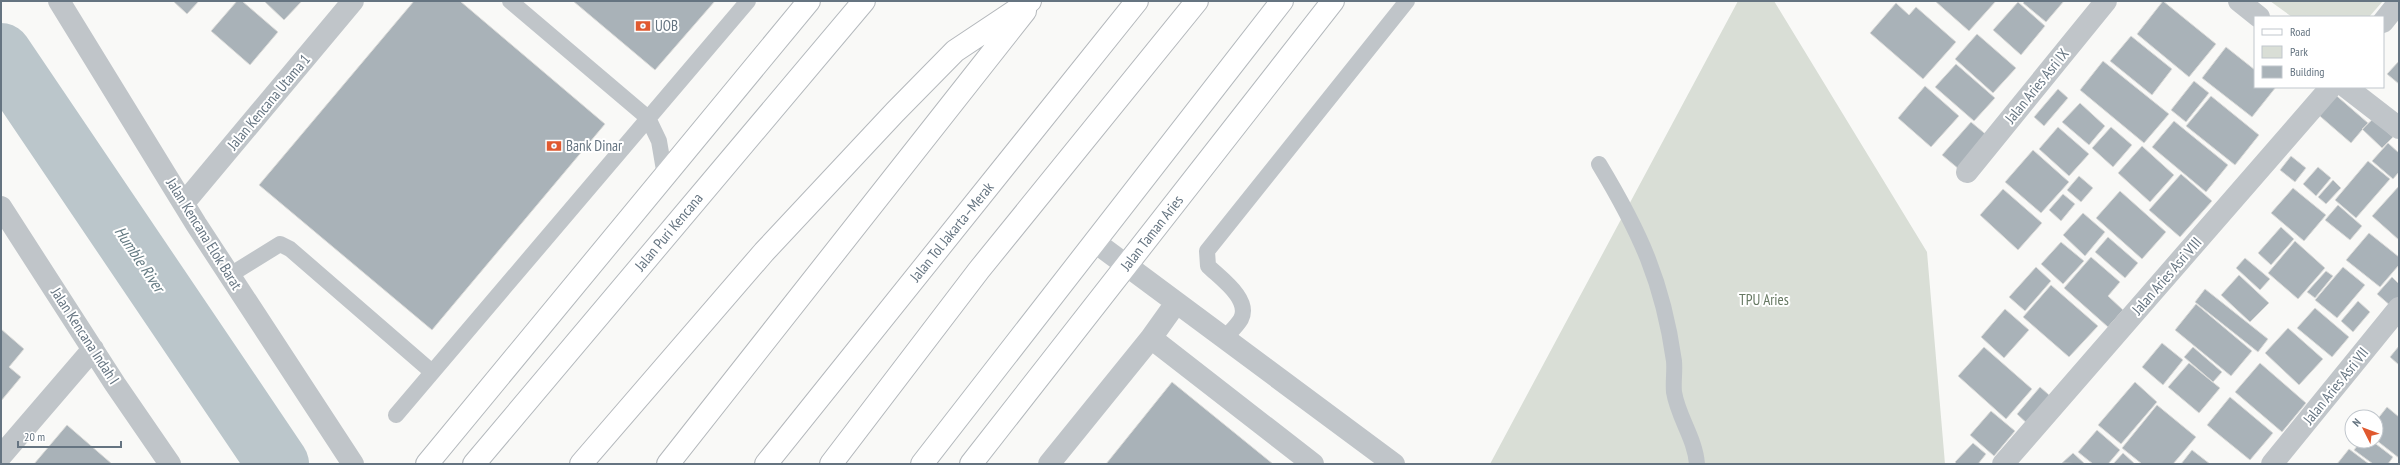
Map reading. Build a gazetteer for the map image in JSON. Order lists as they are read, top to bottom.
{
  "streets": {
    "main road": ["Jalan Puri Kencana", "Jalan Tol Jakarta–Merak", "Jalan Taman Aries"],
    "street": [
      "Jalan Aries Asri IX",
      "Jalan Kencana Utama 1",
      "Jalan Kencana Elok Barat",
      "Jalan Aries Asri VIII",
      "Jalan Kencana Indah I",
      "Jalan Aries Asri VII"
    ]
  },
  "crossings": [
    ["Jalan Kencana Utama 1", "Jalan Kencana Elok Barat"]
  ],
  "water": ["Humble River"],
  "parks": ["TPU Aries"],
  "places": {
    "bank": ["UOB", "Bank Dinar"]
  },
  "legend": ["Road", "Park", "Building"],
  "scale_bar": "20 m",
  "north": "top left"
}
